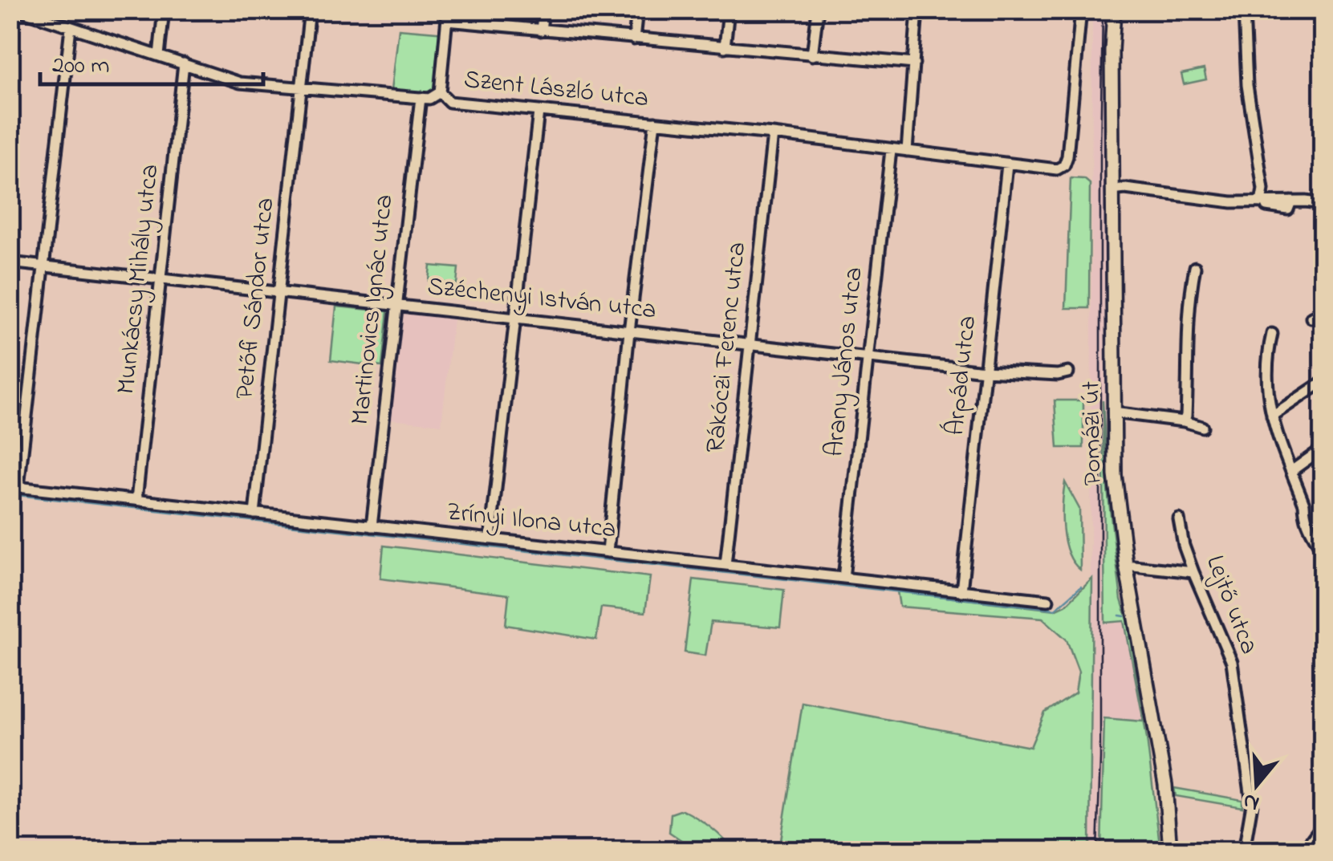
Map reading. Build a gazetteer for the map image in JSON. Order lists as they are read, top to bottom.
{
  "streets": {
    "main road": ["Pomázi út"],
    "street": [
      "Szent László utca",
      "Munkácsy Mihály utca",
      "Petőfi Sándor utca",
      "Széchenyi István utca",
      "Martinovics Ignác utca",
      "Rákóczi Ferenc utca",
      "Arany János utca",
      "Árpád utca",
      "Zrínyi Ilona utca",
      "Lejtő utca"
    ]
  },
  "crossings": [
    ["Szent László utca", "Munkácsy Mihály utca"],
    ["Szent László utca", "Petőfi Sándor utca"],
    ["Szent László utca", "Martinovics Ignác utca"],
    ["Szent László utca", "Rákóczi Ferenc utca"],
    ["Szent László utca", "Arany János utca"],
    ["Szent László utca", "Árpád utca"],
    ["Munkácsy Mihály utca", "Széchenyi István utca"],
    ["Munkácsy Mihály utca", "Zrínyi Ilona utca"],
    ["Petőfi Sándor utca", "Széchenyi István utca"],
    ["Petőfi Sándor utca", "Zrínyi Ilona utca"],
    ["Széchenyi István utca", "Martinovics Ignác utca"],
    ["Széchenyi István utca", "Rákóczi Ferenc utca"],
    ["Széchenyi István utca", "Arany János utca"],
    ["Széchenyi István utca", "Árpád utca"],
    ["Martinovics Ignác utca", "Zrínyi Ilona utca"],
    ["Rákóczi Ferenc utca", "Zrínyi Ilona utca"],
    ["Arany János utca", "Zrínyi Ilona utca"],
    ["Árpád utca", "Zrínyi Ilona utca"]
  ],
  "scale_bar": "200 m",
  "north": "bottom"
}
